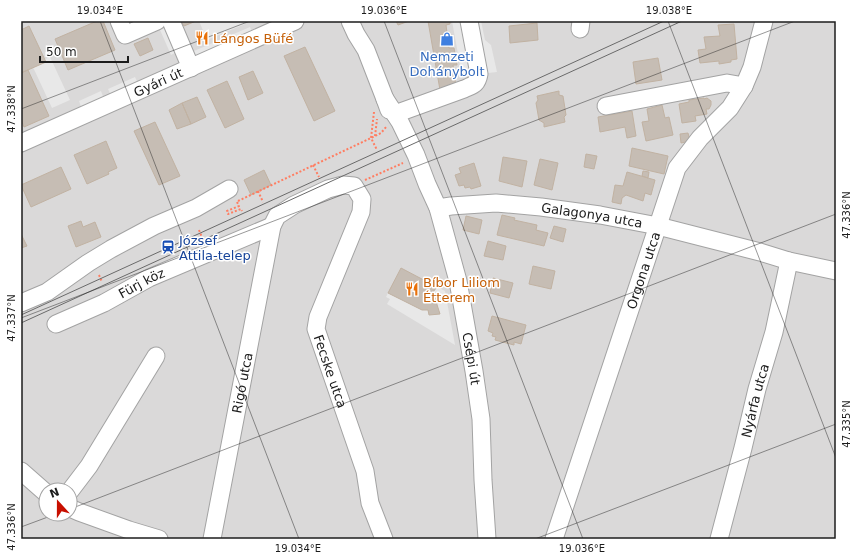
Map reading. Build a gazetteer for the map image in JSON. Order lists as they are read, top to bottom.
{
  "streets": {
    "street": [
      "Gyári út",
      "Galagonya utca",
      "Orgona utca",
      "Fürj köz",
      "Csépi út",
      "Fecske utca",
      "Rigó utca",
      "Nyárfa utca"
    ]
  },
  "crossings": [
    ["Galagonya utca", "Orgona utca"],
    ["Galagonya utca", "Csépi út"],
    ["Galagonya utca", "Nyárfa utca"],
    ["Fürj köz", "Fecske utca"],
    ["Fürj köz", "Rigó utca"],
    ["Fecske utca", "Rigó utca"]
  ],
  "places": {
    "restaurant": ["Lángos Büfé", "Bíbor Liliom Étterem"],
    "shop": ["Nemzeti Dohánybolt"],
    "station": ["József Attila-telep"]
  },
  "scale_bar": "50 m",
  "north": "top",
  "coordinates": [
    "19.034°E",
    "19.036°E",
    "19.038°E",
    "47.338°N",
    "47.336°N",
    "47.337°N",
    "47.335°N"
  ]
}
